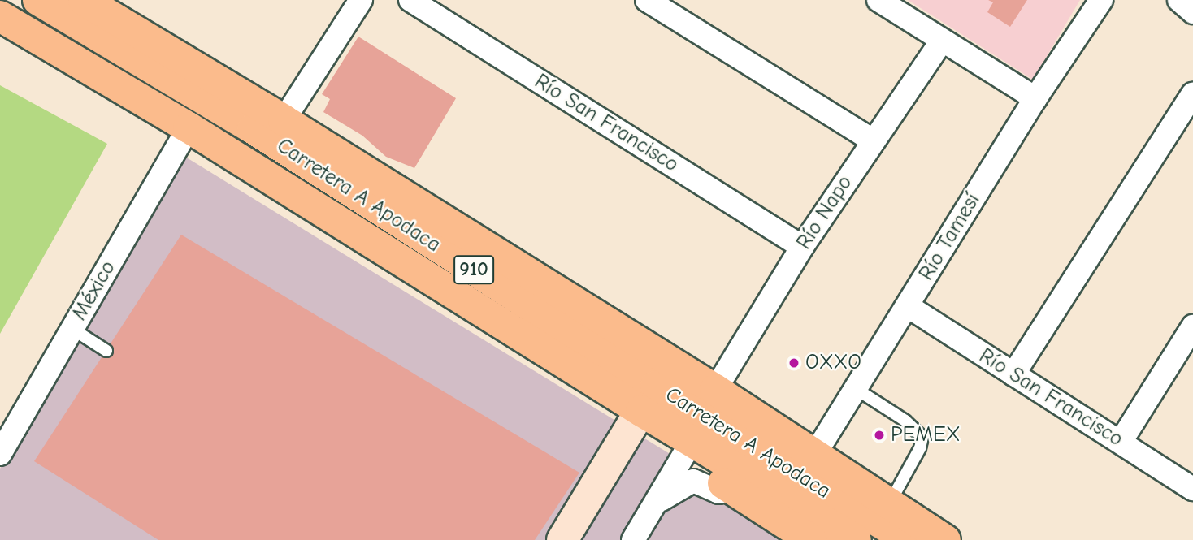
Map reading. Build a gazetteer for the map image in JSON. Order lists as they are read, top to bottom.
{
  "streets": {
    "main road": ["Carretera A Apodaca", "910"],
    "street": [
      "Río San Francisco",
      "Río Napo",
      "Río Tamesí",
      "México"
    ]
  },
  "crossings": [
    ["Río San Francisco", "Río Napo"],
    ["Río San Francisco", "Río Tamesí"],
    ["Carretera A Apodaca", "Río Napo"],
    ["Carretera A Apodaca", "Río Tamesí"],
    ["Carretera A Apodaca", "México"]
  ],
  "places": ["OXXO", "PEMEX"]
}
